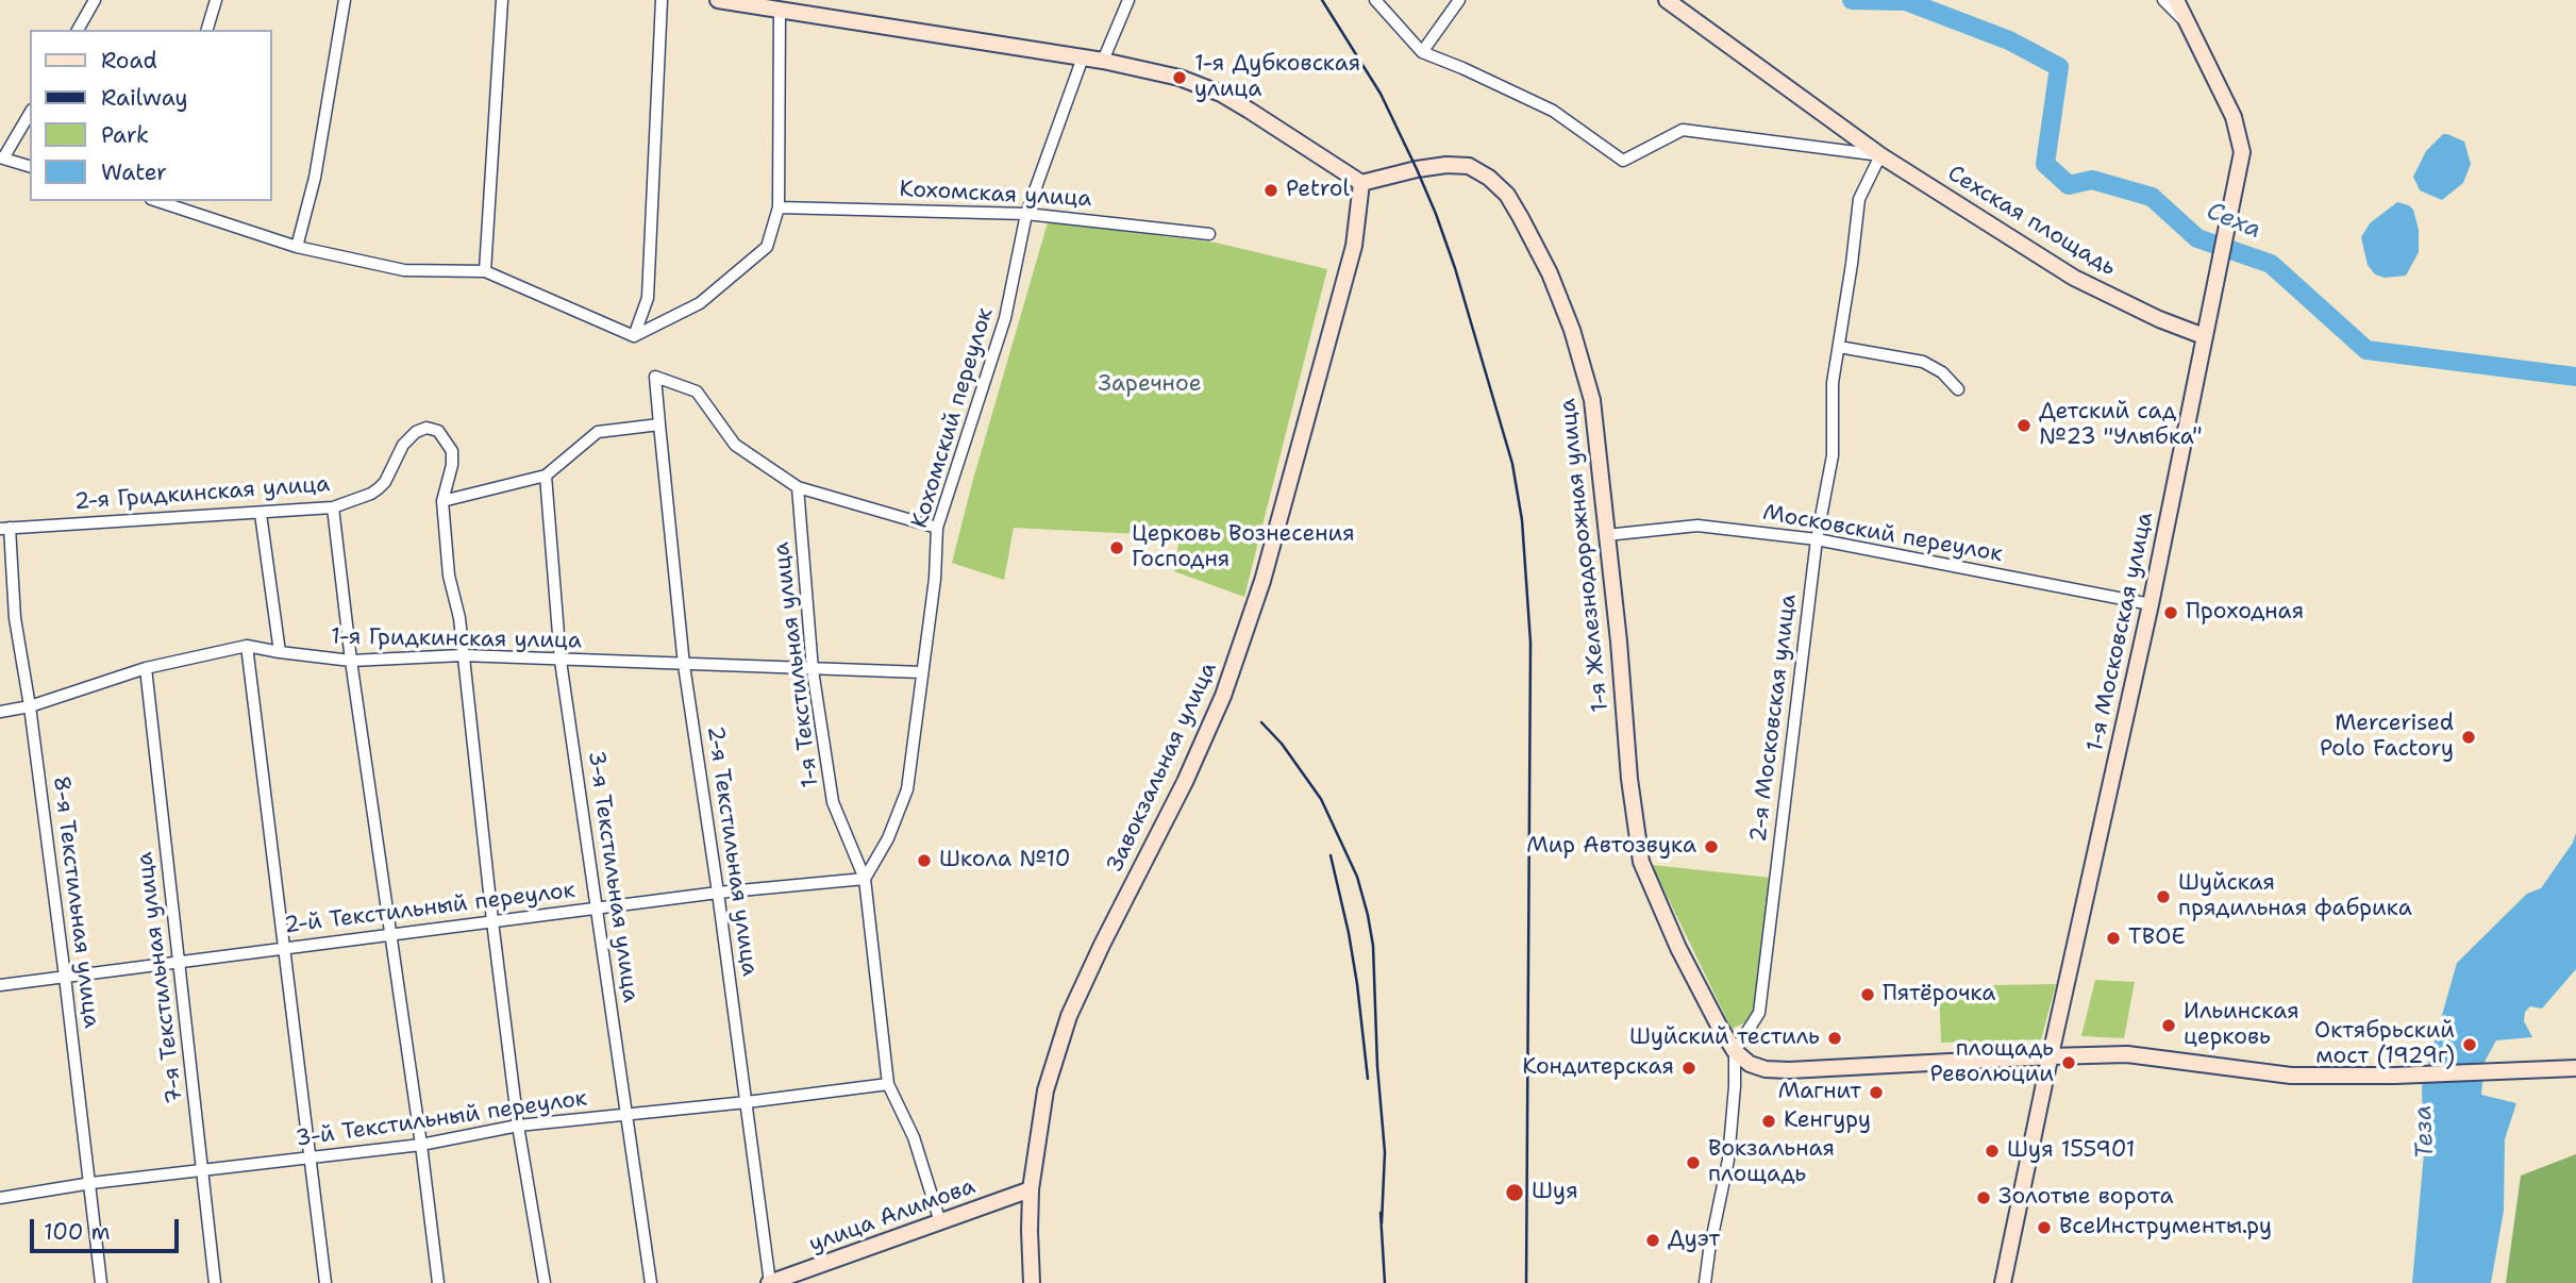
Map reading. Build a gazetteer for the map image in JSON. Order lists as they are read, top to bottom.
{
  "streets": {
    "main road": [
      "Сехская площадь",
      "1-я Железнодорожная улица",
      "1-я Московская улица",
      "Завокзальная улица",
      "улица Алимова"
    ],
    "street": [
      "Кохомская улица",
      "Кохомский переулок",
      "2-я Гридкинская улица",
      "Московский переулок",
      "1-я Гридкинская улица",
      "1-я Текстильная улица",
      "2-я Московская улица",
      "2-я Текстильная улица",
      "3-я Текстильная улица",
      "8-я Текстильная улица",
      "2-й Текстильный переулок",
      "7-я Текстильная улица",
      "3-й Текстильный переулок"
    ]
  },
  "crossings": [
    ["Кохомская улица", "Кохомский переулок"],
    ["Сехская площадь", "1-я Московская улица"],
    ["Сехская площадь", "2-я Московская улица"],
    ["Кохомский переулок", "1-я Гридкинская улица"],
    ["Кохомский переулок", "1-я Текстильная улица"],
    ["Кохомский переулок", "2-й Текстильный переулок"],
    ["2-я Гридкинская улица", "8-я Текстильная улица"],
    ["Московский переулок", "1-я Железнодорожная улица"],
    ["Московский переулок", "1-я Московская улица"],
    ["Московский переулок", "2-я Московская улица"],
    ["1-я Железнодорожная улица", "2-я Московская улица"],
    ["1-я Железнодорожная улица", "Завокзальная улица"],
    ["1-я Гридкинская улица", "1-я Текстильная улица"],
    ["1-я Гридкинская улица", "2-я Текстильная улица"],
    ["1-я Гридкинская улица", "3-я Текстильная улица"],
    ["1-я Гридкинская улица", "8-я Текстильная улица"],
    ["1-я Гридкинская улица", "7-я Текстильная улица"],
    ["1-я Текстильная улица", "2-й Текстильный переулок"],
    ["1-я Текстильная улица", "3-й Текстильный переулок"],
    ["1-я Текстильная улица", "улица Алимова"],
    ["Завокзальная улица", "улица Алимова"],
    ["2-я Текстильная улица", "2-й Текстильный переулок"],
    ["2-я Текстильная улица", "3-й Текстильный переулок"],
    ["2-я Текстильная улица", "улица Алимова"],
    ["3-я Текстильная улица", "2-й Текстильный переулок"],
    ["3-я Текстильная улица", "3-й Текстильный переулок"],
    ["8-я Текстильная улица", "2-й Текстильный переулок"],
    ["8-я Текстильная улица", "3-й Текстильный переулок"],
    ["2-й Текстильный переулок", "7-я Текстильная улица"],
    ["7-я Текстильная улица", "3-й Текстильный переулок"]
  ],
  "water": ["Сеха", "Теза"],
  "parks": ["Заречное"],
  "places": [
    "1-я Дубковская улица",
    "Petrol",
    "Детский сад №23 \"Улыбка\"",
    "Церковь Вознесения Господня",
    "Проходная",
    "Mercerised Polo Factory",
    "Мир Автозвука",
    "Школа №10",
    "Шуйская прядильная фабрика",
    "ТВОЕ",
    "Пятёрочка",
    "Ильинская церковь",
    "Шуйский тестиль",
    "Октябрьский мост (1929г)",
    "площадь Революции",
    "Кондитерская",
    "Магнит",
    "Кенгуру",
    "Шуя 155901",
    "Вокзальная площадь",
    "Шуя",
    "Золотые ворота",
    "ВсеИнструменты.ру",
    "Дуэт"
  ],
  "legend": [
    "Road",
    "Railway",
    "Park",
    "Water"
  ],
  "scale_bar": "100 m"
}
